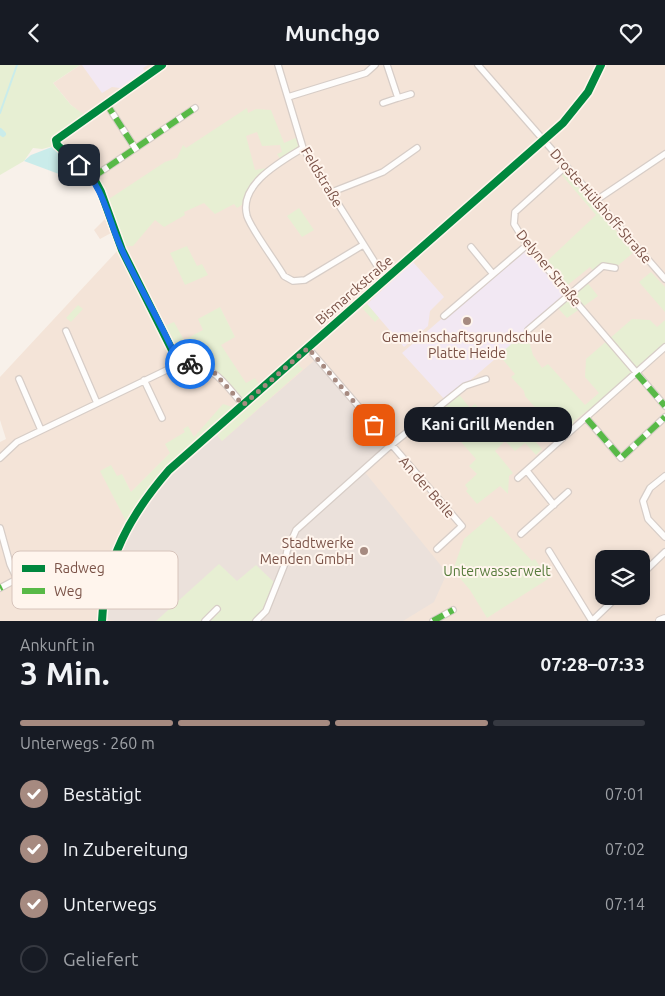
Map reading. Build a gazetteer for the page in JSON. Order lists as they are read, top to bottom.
{
  "streets": {
    "street": [
      "Feldstraße",
      "Droste-Hülshoff-Straße",
      "Delyner Straße",
      "Bismarckstraße",
      "An der Beile"
    ]
  },
  "crossings": [
    ["Feldstraße", "Bismarckstraße"],
    ["Droste-Hülshoff-Straße", "Delyner Straße"],
    ["Droste-Hülshoff-Straße", "Bismarckstraße"]
  ],
  "parks": ["Unterwasserwelt"],
  "places": ["Gemeinschaftsgrundschule Platte Heide", "Kani Grill Menden", "Stadtwerke Menden GmbH"],
  "legend": ["Radweg", "Weg"],
  "page": {
    "header": "Munchgo",
    "bubble": "Kani Grill Menden",
    "heading": ["3 Min.", "Ankunft in", "07:28–07:33"],
    "bar": "Unterwegs · 260 m",
    "list": [
      ["Bestätigt", "07:01"],
      ["In Zubereitung", "07:02"],
      ["Unterwegs", "07:14"],
      "Geliefert"
    ]
  }
}
